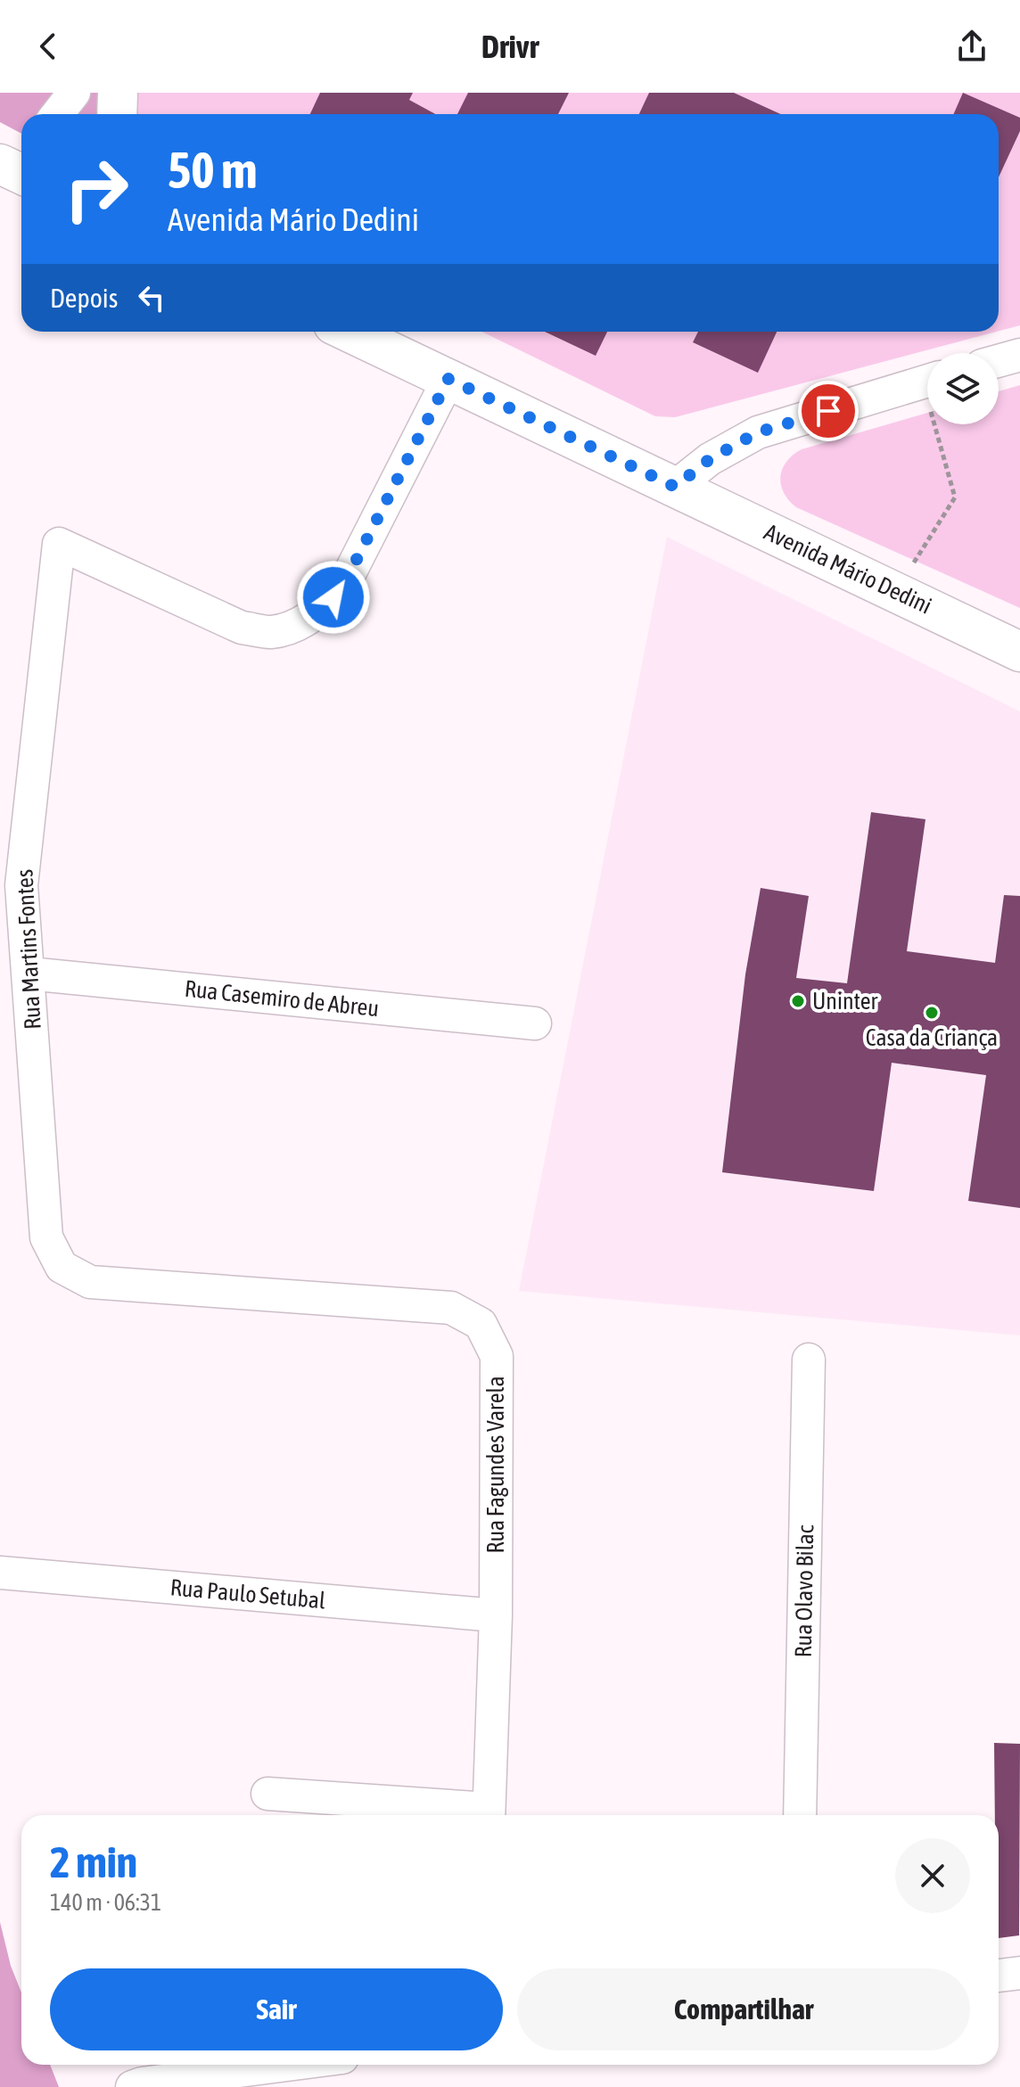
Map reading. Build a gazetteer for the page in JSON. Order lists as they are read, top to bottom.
{
  "streets": {
    "street": [
      "Avenida Mário Dedini",
      "Rua Martins Fontes",
      "Rua Casemiro de Abreu",
      "Rua Fagundes Varela",
      "Rua Olavo Bilac",
      "Rua Paulo Setubal"
    ]
  },
  "crossings": [
    ["Avenida Mário Dedini", "Rua Martins Fontes"],
    ["Rua Martins Fontes", "Rua Casemiro de Abreu"],
    ["Rua Martins Fontes", "Rua Fagundes Varela"],
    ["Rua Fagundes Varela", "Rua Paulo Setubal"]
  ],
  "places": ["Uninter", "Casa da Criança"],
  "page": {
    "header": "Drivr",
    "turn": ["50 m", "Avenida Mário Dedini"],
    "then": "Depois",
    "heading": ["2 min", "140 m · 06:31"],
    "buttons": ["Sair", "Compartilhar"]
  }
}
